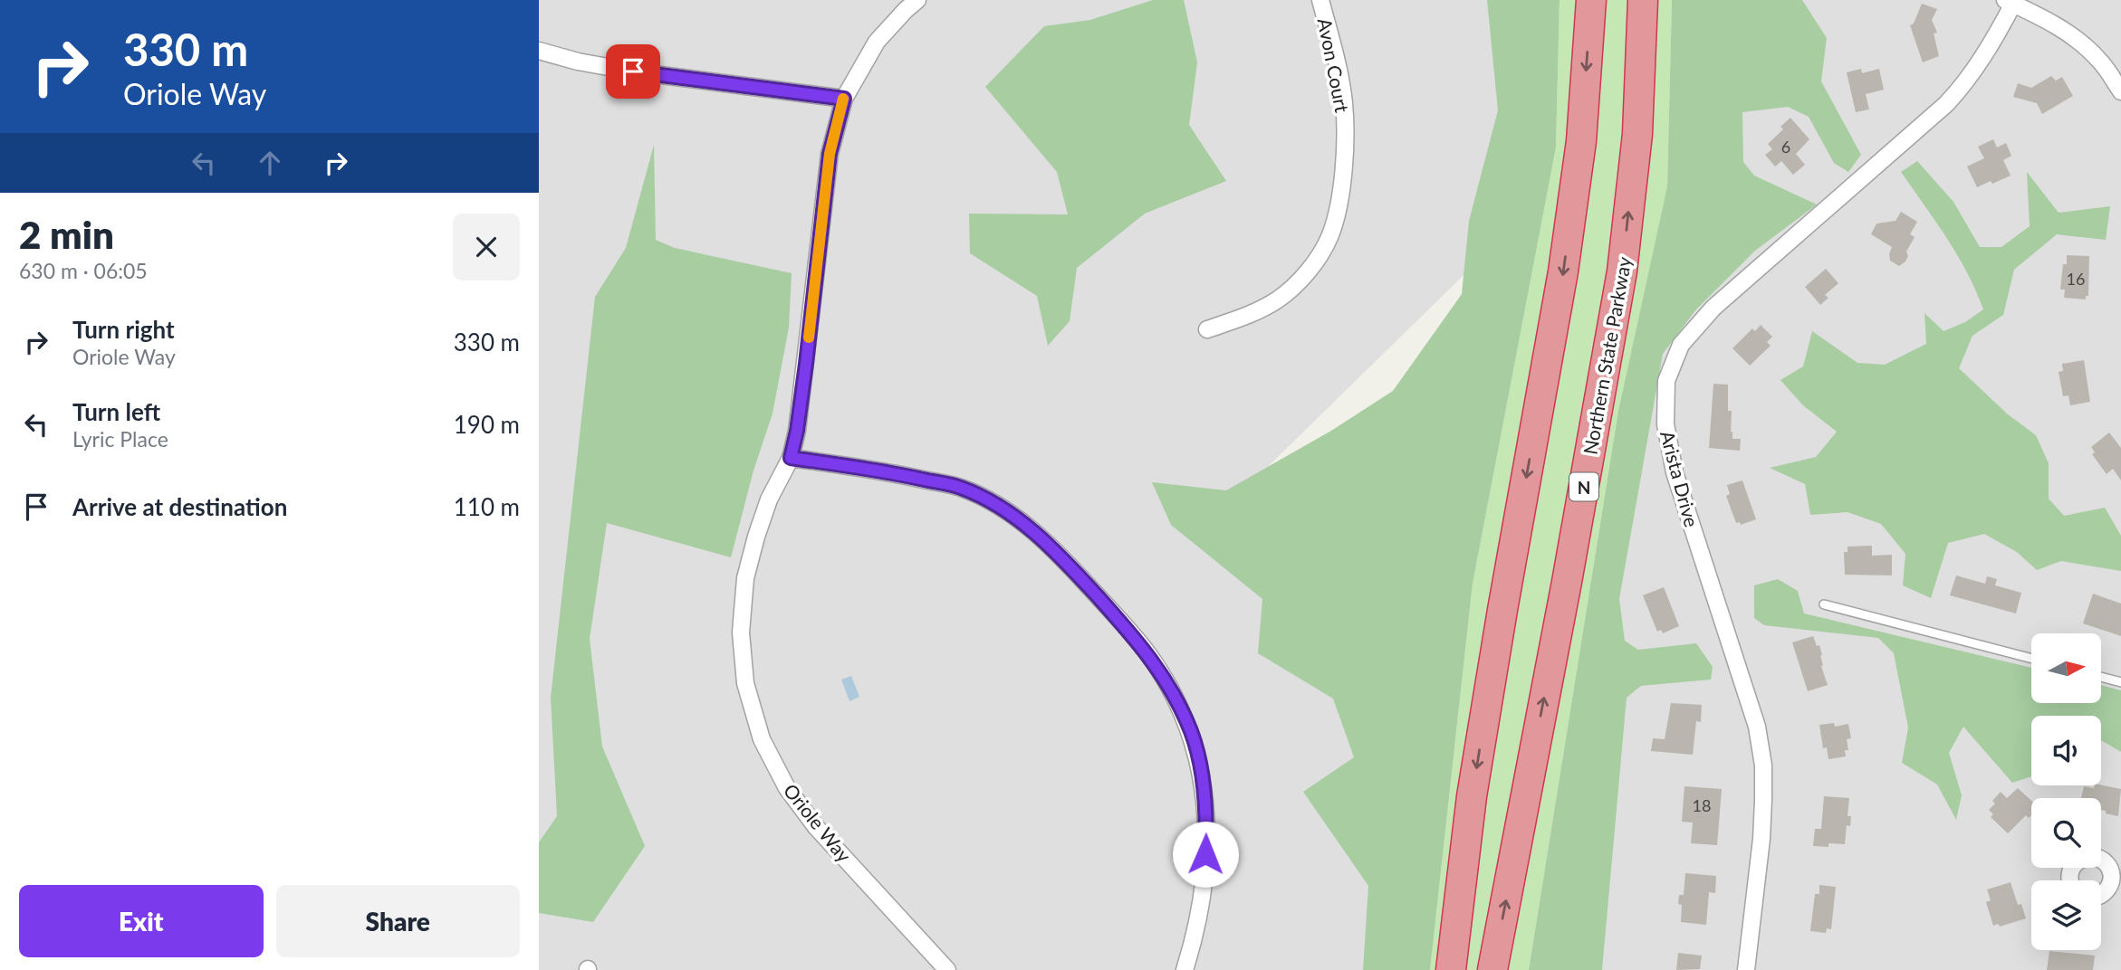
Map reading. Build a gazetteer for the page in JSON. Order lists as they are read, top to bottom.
{
  "streets": {
    "highway": ["Northern State Parkway", "N"],
    "street": ["Avon Court", "Arista Drive", "Oriole Way"]
  },
  "house_numbers": ["6", "16", "18"],
  "north": "right",
  "page": {
    "turn": ["330 m", "Oriole Way"],
    "heading": ["2 min", "630 m · 06:05"],
    "list": [
      {
        "name": "Turn right",
        "note": "Oriole Way",
        "value": "330 m"
      },
      {
        "name": "Turn left",
        "note": "Lyric Place",
        "value": "190 m"
      },
      {
        "name": "Arrive at destination",
        "value": "110 m"
      }
    ],
    "buttons": ["Exit", "Share"]
  }
}
